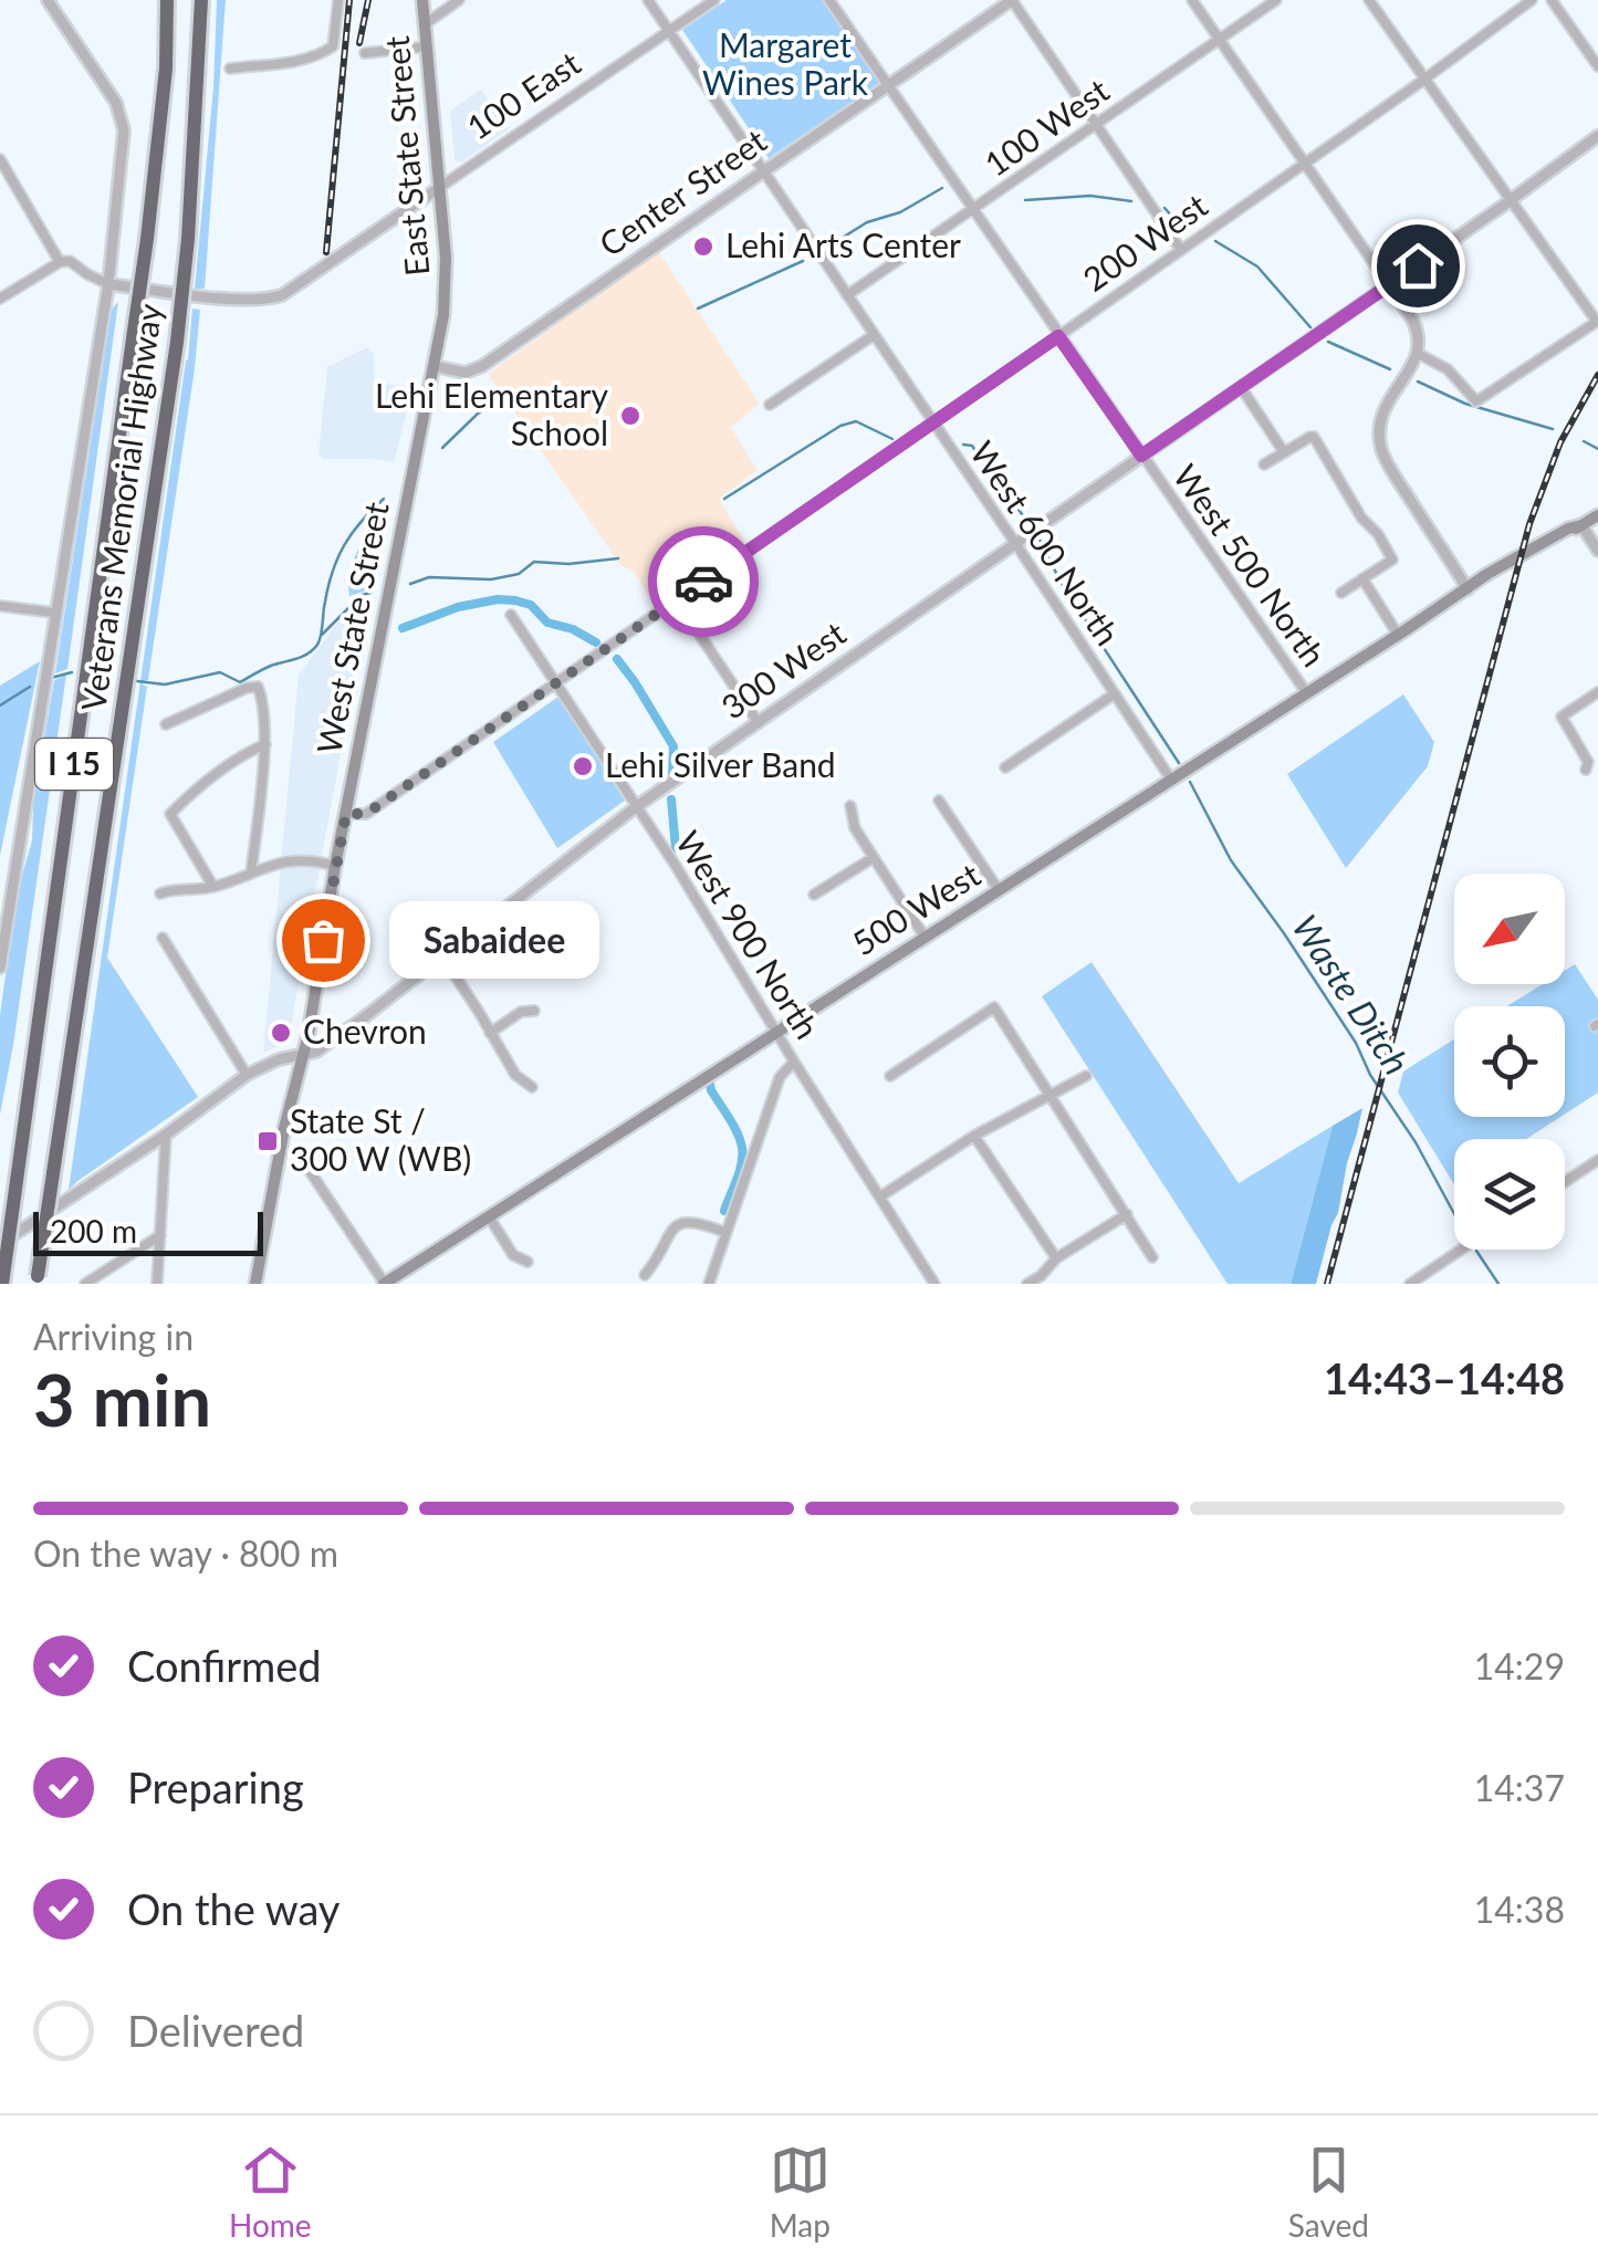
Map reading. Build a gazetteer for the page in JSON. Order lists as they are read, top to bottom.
{
  "streets": {
    "highway": ["Veterans Memorial Highway", "I 15"],
    "main road": ["East State Street", "West State Street", "500 West"],
    "street": [
      "100 East",
      "100 West",
      "Center Street",
      "200 West",
      "West 600 North",
      "West 500 North",
      "300 West",
      "West 900 North"
    ]
  },
  "crossings": [
    ["100 East", "East State Street"],
    ["100 East", "West 600 North"],
    ["100 West", "West 600 North"],
    ["100 West", "West 500 North"],
    ["East State Street", "Center Street"],
    ["East State Street", "West State Street"],
    ["Center Street", "West 600 North"],
    ["Center Street", "West 500 North"],
    ["200 West", "West 600 North"],
    ["200 West", "West 500 North"],
    ["200 West", "West State Street"],
    ["200 West", "West 900 North"],
    ["West 600 North", "300 West"],
    ["West 600 North", "500 West"],
    ["West 500 North", "300 West"],
    ["West 500 North", "500 West"],
    ["West State Street", "300 West"],
    ["300 West", "West 900 North"],
    ["500 West", "West 900 North"]
  ],
  "water": ["Waste Ditch"],
  "parks": ["Margaret Wines Park"],
  "places": {
    "other": [
      "Lehi Arts Center",
      "Lehi Elementary School",
      "Lehi Silver Band",
      "Sabaidee",
      "Chevron"
    ],
    "transit": ["State St / 300 W (WB)"]
  },
  "scale_bar": "200 m",
  "north": "bottom left",
  "page": {
    "bubble": "Sabaidee",
    "scale": "200 m",
    "heading": ["3 min", "Arriving in", "14:43–14:48"],
    "bar": "On the way · 800 m",
    "list": [
      ["Confirmed", "14:29"],
      ["Preparing", "14:37"],
      ["On the way", "14:38"],
      "Delivered"
    ],
    "tabs": ["Home", "Map", "Saved"]
  }
}
